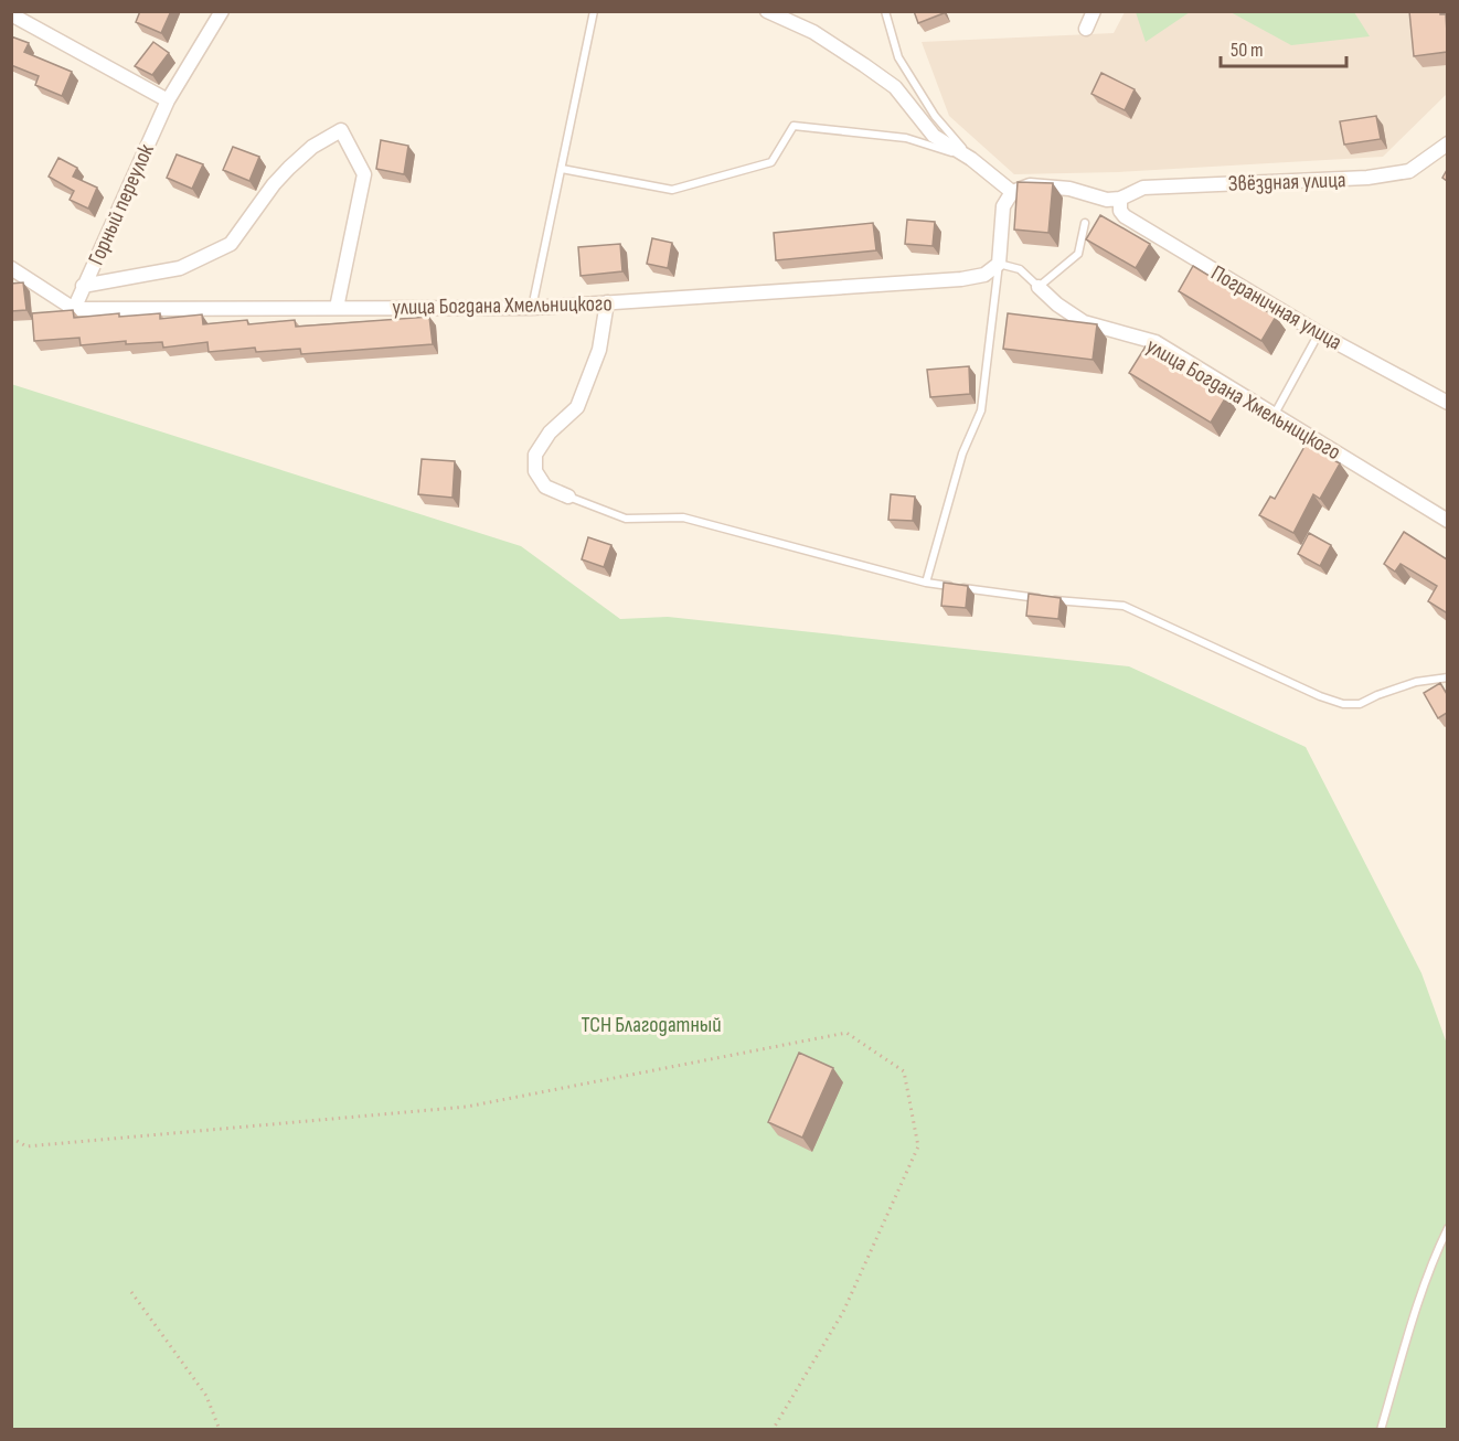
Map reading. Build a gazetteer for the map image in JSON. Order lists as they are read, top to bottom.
{
  "streets": {
    "street": [
      "Звёздная улица",
      "Горный переулок",
      "улица Богдана Хмельницкого",
      "Пограничная улица"
    ]
  },
  "crossings": [
    ["Звёздная улица", "Пограничная улица"],
    ["Горный переулок", "улица Богдана Хмельницкого"]
  ],
  "parks": ["ТСН Благодатный"],
  "scale_bar": "50 m"
}
